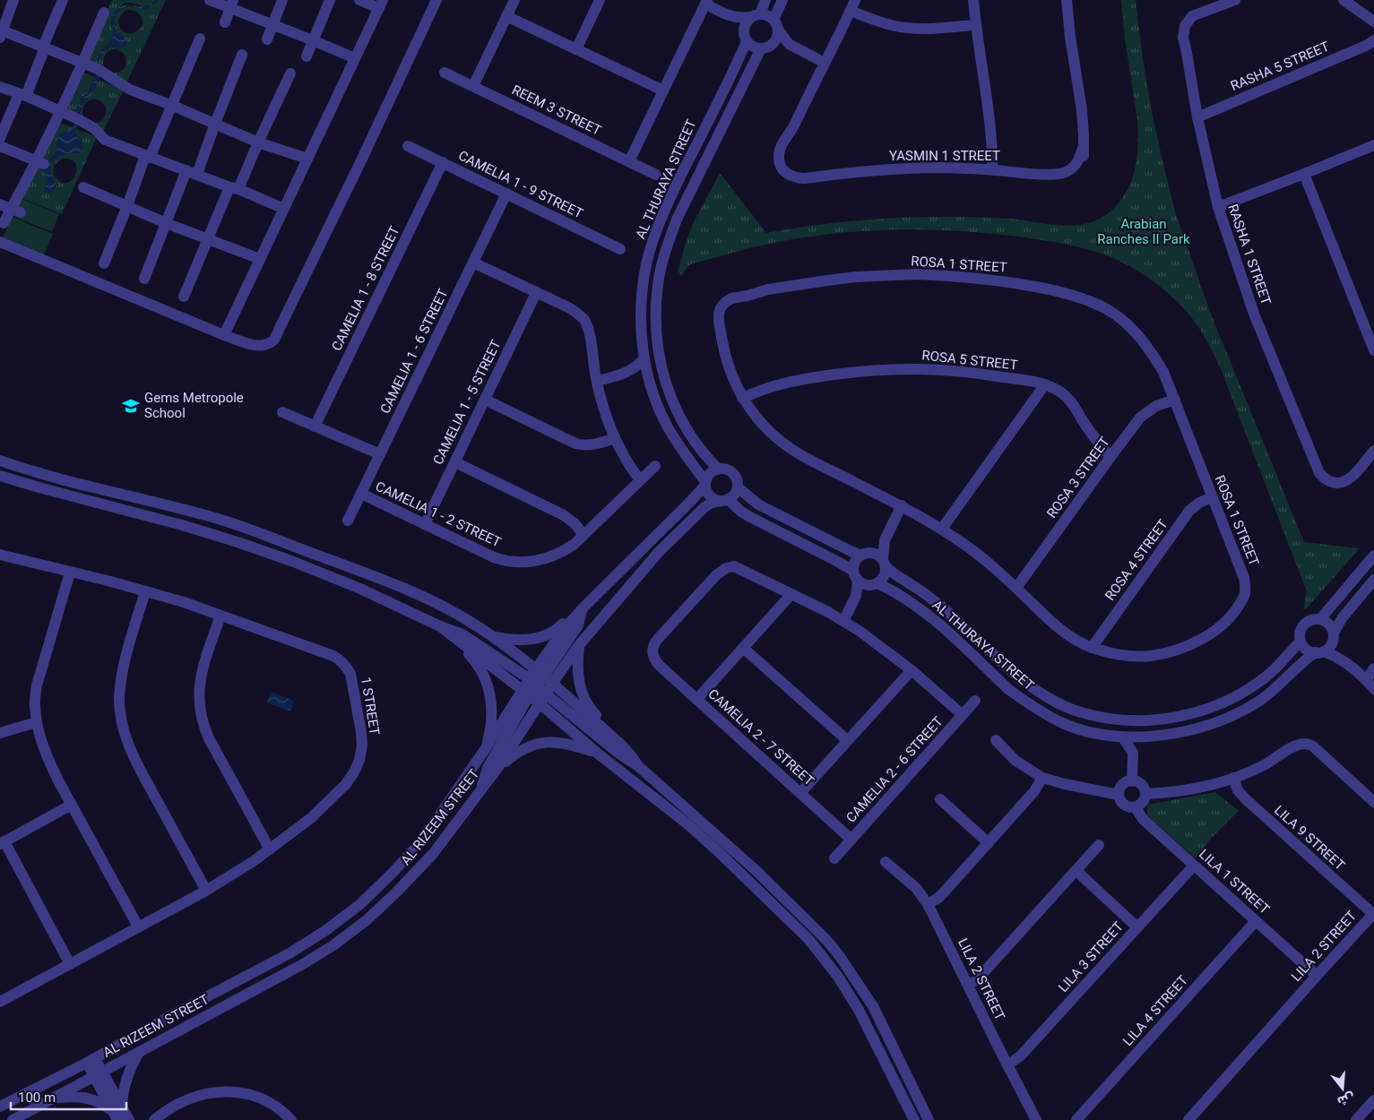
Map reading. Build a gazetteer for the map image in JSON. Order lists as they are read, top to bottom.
{
  "streets": {
    "street": [
      "RASHA 5 STREET",
      "REEM 3 STREET",
      "YASMIN 1 STREET",
      "AL THURAYA STREET",
      "CAMELIA 1 - 9 STREET",
      "RASHA 1 STREET",
      "ROSA 1 STREET",
      "CAMELIA 1 - 8 STREET",
      "CAMELIA 1 - 6 STREET",
      "ROSA 5 STREET",
      "CAMELIA 1 - 5 STREET",
      "ROSA 3 STREET",
      "CAMELIA 1 - 2 STREET",
      "ROSA 4 STREET",
      "1 STREET",
      "CAMELIA 2 - 7 STREET",
      "CAMELIA 2 - 6 STREET",
      "AL RIZEEM STREET",
      "LILA 9 STREET",
      "LILA 1 STREET",
      "LILA 2 STREET",
      "LILA 3 STREET",
      "LILA 4 STREET"
    ]
  },
  "crossings": [
    ["RASHA 5 STREET", "RASHA 1 STREET"],
    ["AL THURAYA STREET", "AL RIZEEM STREET"],
    ["CAMELIA 1 - 9 STREET", "CAMELIA 1 - 8 STREET"],
    ["CAMELIA 1 - 9 STREET", "CAMELIA 1 - 6 STREET"],
    ["ROSA 1 STREET", "ROSA 5 STREET"],
    ["ROSA 1 STREET", "ROSA 3 STREET"],
    ["ROSA 1 STREET", "ROSA 4 STREET"],
    ["CAMELIA 1 - 6 STREET", "CAMELIA 1 - 2 STREET"],
    ["ROSA 5 STREET", "ROSA 3 STREET"],
    ["CAMELIA 1 - 5 STREET", "CAMELIA 1 - 2 STREET"],
    ["CAMELIA 2 - 7 STREET", "CAMELIA 2 - 6 STREET"],
    ["LILA 9 STREET", "LILA 2 STREET"],
    ["LILA 1 STREET", "LILA 2 STREET"],
    ["LILA 1 STREET", "LILA 3 STREET"],
    ["LILA 1 STREET", "LILA 4 STREET"],
    ["LILA 2 STREET", "LILA 3 STREET"]
  ],
  "parks": ["Arabian Ranches II Park"],
  "places": {
    "school or university": ["Gems Metropole School"]
  },
  "scale_bar": "100 m",
  "north": "bottom"
}
